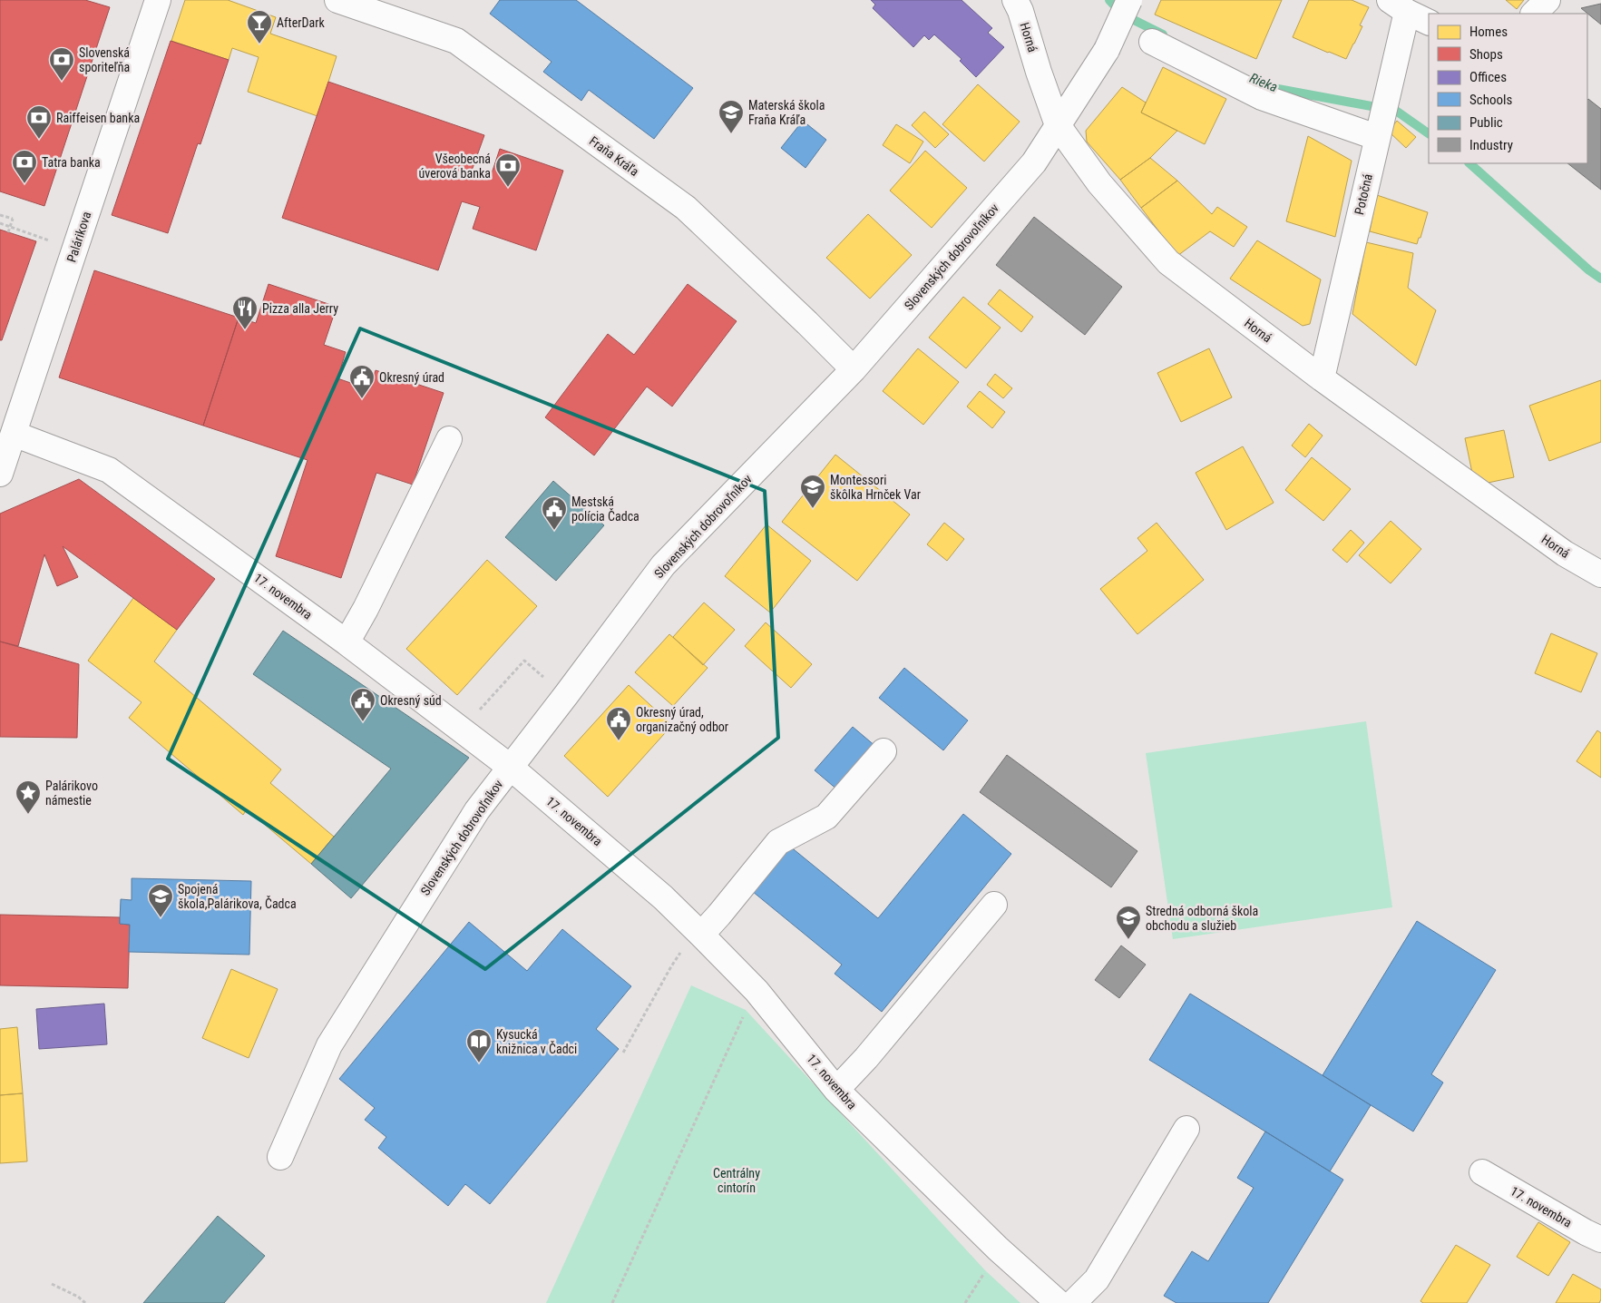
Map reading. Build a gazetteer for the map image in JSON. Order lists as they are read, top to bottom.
{
  "streets": {
    "street": [
      "Horná",
      "Fraňa Kráľa",
      "Potočná",
      "Palárikova",
      "Slovenských dobrovoľníkov",
      "17. novembra"
    ]
  },
  "crossings": [
    ["Horná", "Potočná"],
    ["Horná", "Slovenských dobrovoľníkov"],
    ["Fraňa Kráľa", "Slovenských dobrovoľníkov"],
    ["Palárikova", "17. novembra"],
    ["Slovenských dobrovoľníkov", "17. novembra"]
  ],
  "water": ["Rieka"],
  "parks": ["Centrálny cintorín"],
  "places": {
    "bar": ["AfterDark"],
    "bank": [
      "Slovenská sporiteľňa",
      "Raiffeisen banka",
      "Tatra banka",
      "Všeobecná úverová banka"
    ],
    "school or university": [
      "Materská škola Fraňa Kráľa",
      "Montessori škôlka Hrnček Var",
      "Spojená škola,Palárikova, Čadca",
      "Stredná odborná škola obchodu a služieb"
    ],
    "restaurant": ["Pizza alla Jerry"],
    "public building": [
      "Okresný úrad",
      "Mestská polícia Čadca",
      "Okresný súd",
      "Okresný úrad, organizačný odbor"
    ],
    "place": ["Palárikovo námestie"],
    "library": ["Kysucká knižnica v Čadci"]
  },
  "legend": [
    "Homes",
    "Shops",
    "Offices",
    "Schools",
    "Public",
    "Industry"
  ]
}
